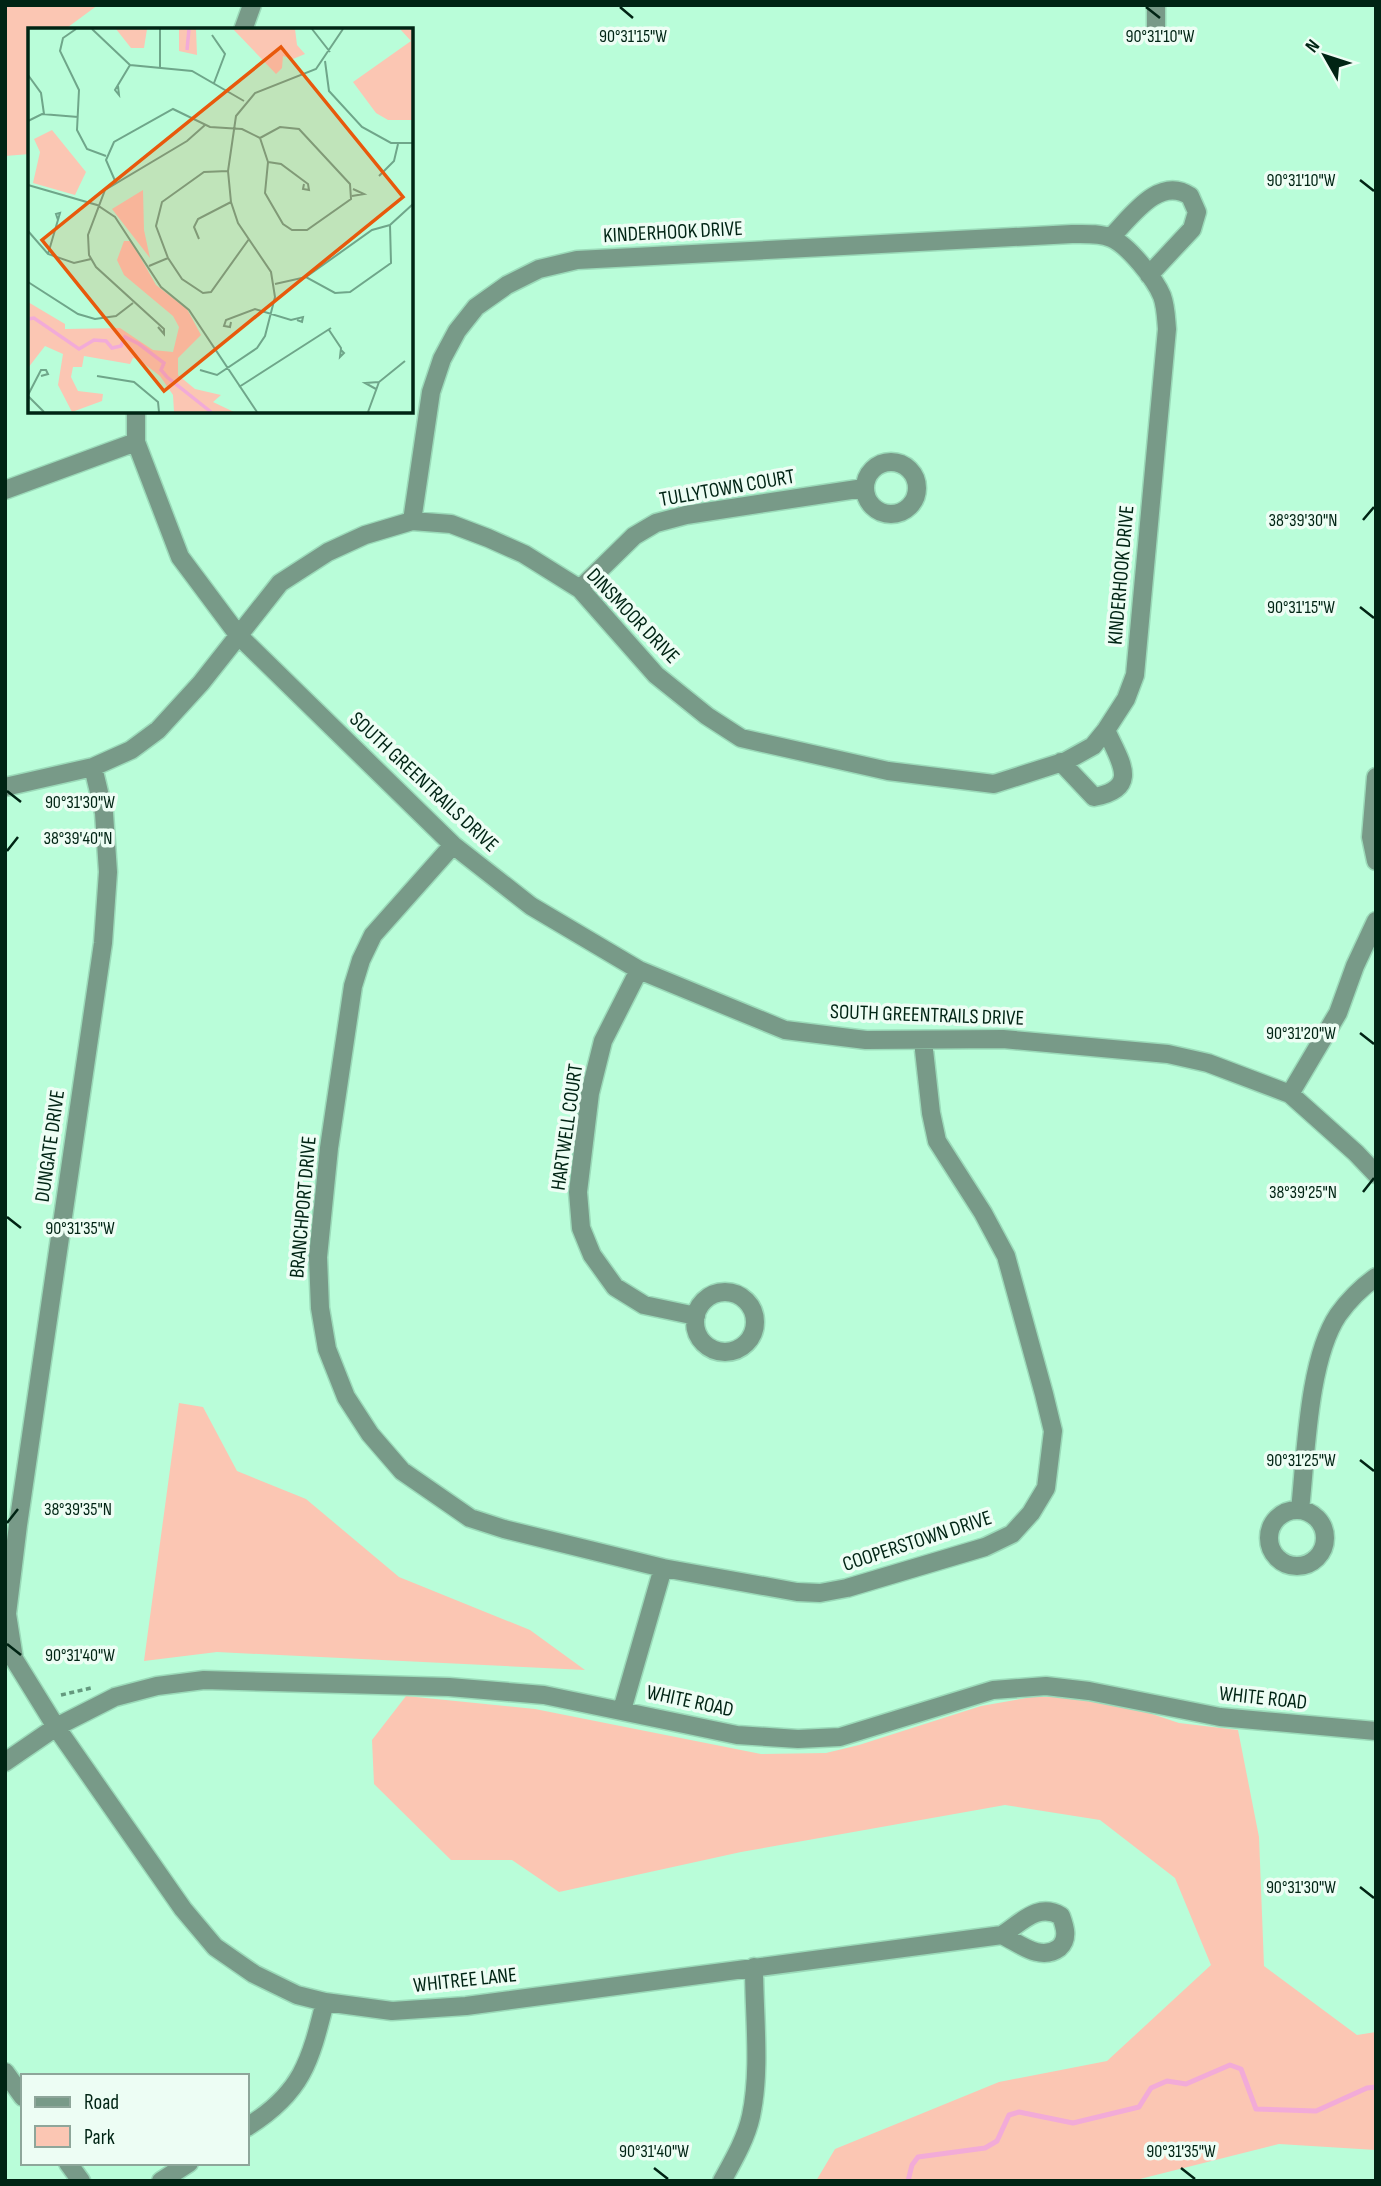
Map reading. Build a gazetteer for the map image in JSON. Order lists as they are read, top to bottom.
{
  "streets": {
    "street": [
      "KINDERHOOK DRIVE",
      "TULLYTOWN COURT",
      "DINSMOOR DRIVE",
      "SOUTH GREENTRAILS DRIVE",
      "HARTWELL COURT",
      "DUNGATE DRIVE",
      "BRANCHPORT DRIVE",
      "COOPERSTOWN DRIVE",
      "WHITE ROAD",
      "WHITREE LANE"
    ]
  },
  "crossings": [
    ["KINDERHOOK DRIVE", "DINSMOOR DRIVE"],
    ["TULLYTOWN COURT", "DINSMOOR DRIVE"],
    ["DINSMOOR DRIVE", "SOUTH GREENTRAILS DRIVE"],
    ["DINSMOOR DRIVE", "DUNGATE DRIVE"],
    ["SOUTH GREENTRAILS DRIVE", "HARTWELL COURT"],
    ["SOUTH GREENTRAILS DRIVE", "BRANCHPORT DRIVE"],
    ["SOUTH GREENTRAILS DRIVE", "COOPERSTOWN DRIVE"],
    ["DUNGATE DRIVE", "WHITE ROAD"],
    ["DUNGATE DRIVE", "WHITREE LANE"],
    ["BRANCHPORT DRIVE", "COOPERSTOWN DRIVE"],
    ["WHITE ROAD", "WHITREE LANE"]
  ],
  "legend": ["Road", "Park"],
  "north": "top left",
  "coordinates": [
    "90°31'10\"W",
    "90°31'15\"W",
    "38°39'30\"N",
    "90°31'30\"W",
    "38°39'40\"N",
    "90°31'20\"W",
    "38°39'25\"N",
    "90°31'35\"W",
    "90°31'25\"W",
    "38°39'35\"N",
    "90°31'40\"W"
  ]
}
